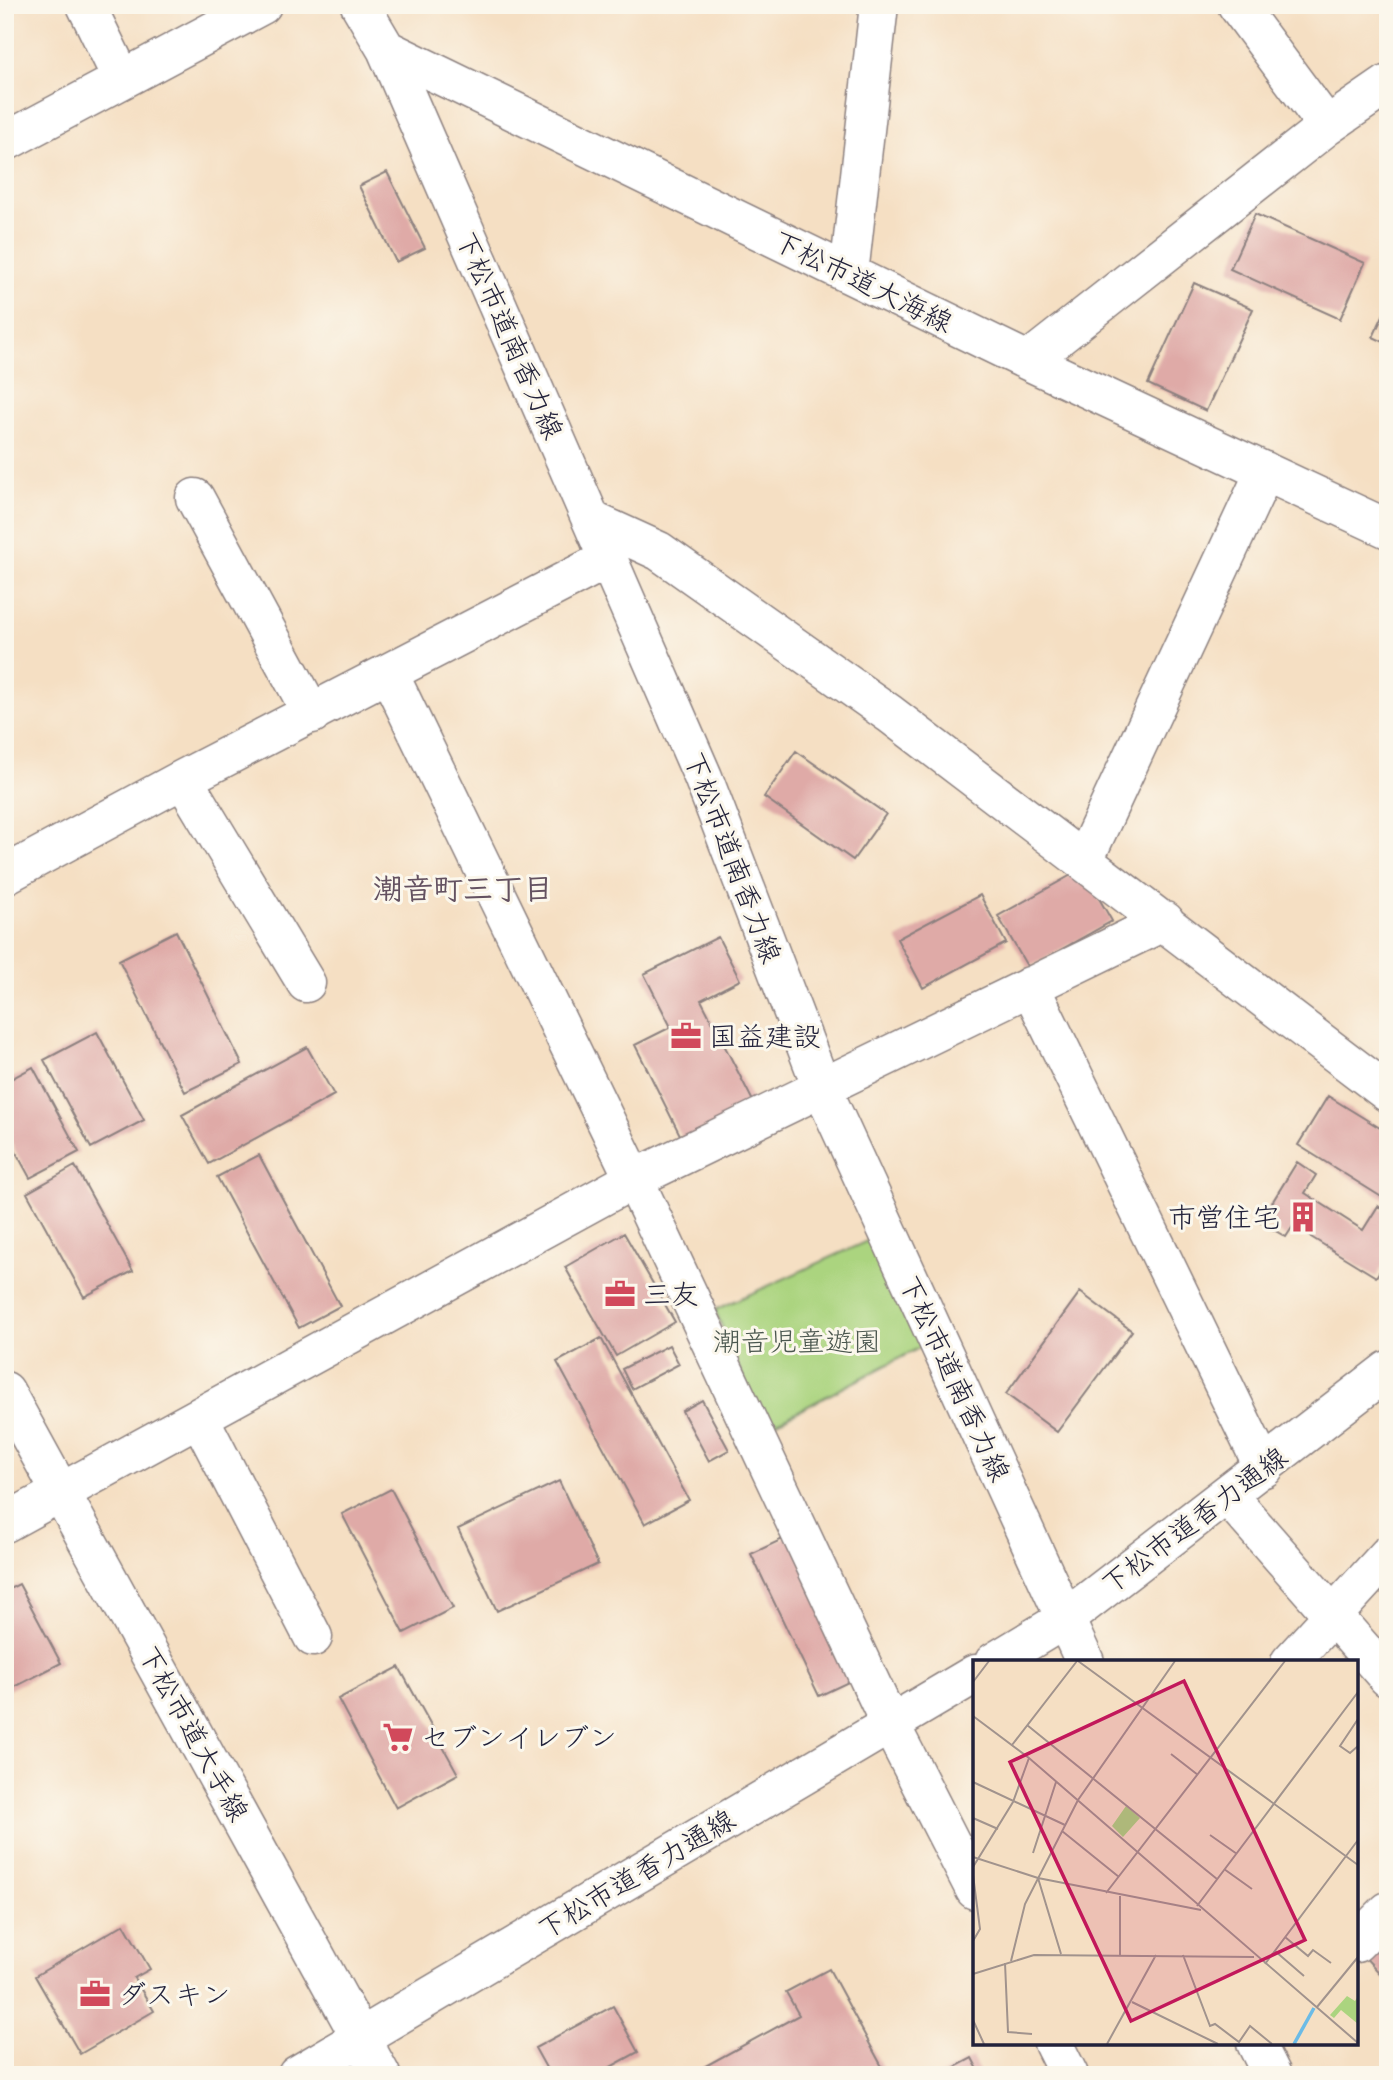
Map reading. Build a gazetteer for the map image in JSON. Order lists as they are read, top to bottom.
{
  "streets": {
    "street": [
      "下松市道大海線",
      "下松市道南香力線",
      "下松市道香力通線",
      "下松市道大手線"
    ]
  },
  "crossings": [
    ["下松市道大海線", "下松市道南香力線"],
    ["下松市道南香力線", "下松市道香力通線"],
    ["下松市道香力通線", "下松市道大手線"]
  ],
  "districts": ["潮音町三丁目"],
  "parks": ["潮音児童遊園"],
  "places": {
    "office": ["国益建設", "三友", "ダスキン"],
    "building": ["市営住宅"],
    "supermarket": ["セブンイレブン"]
  }
}
